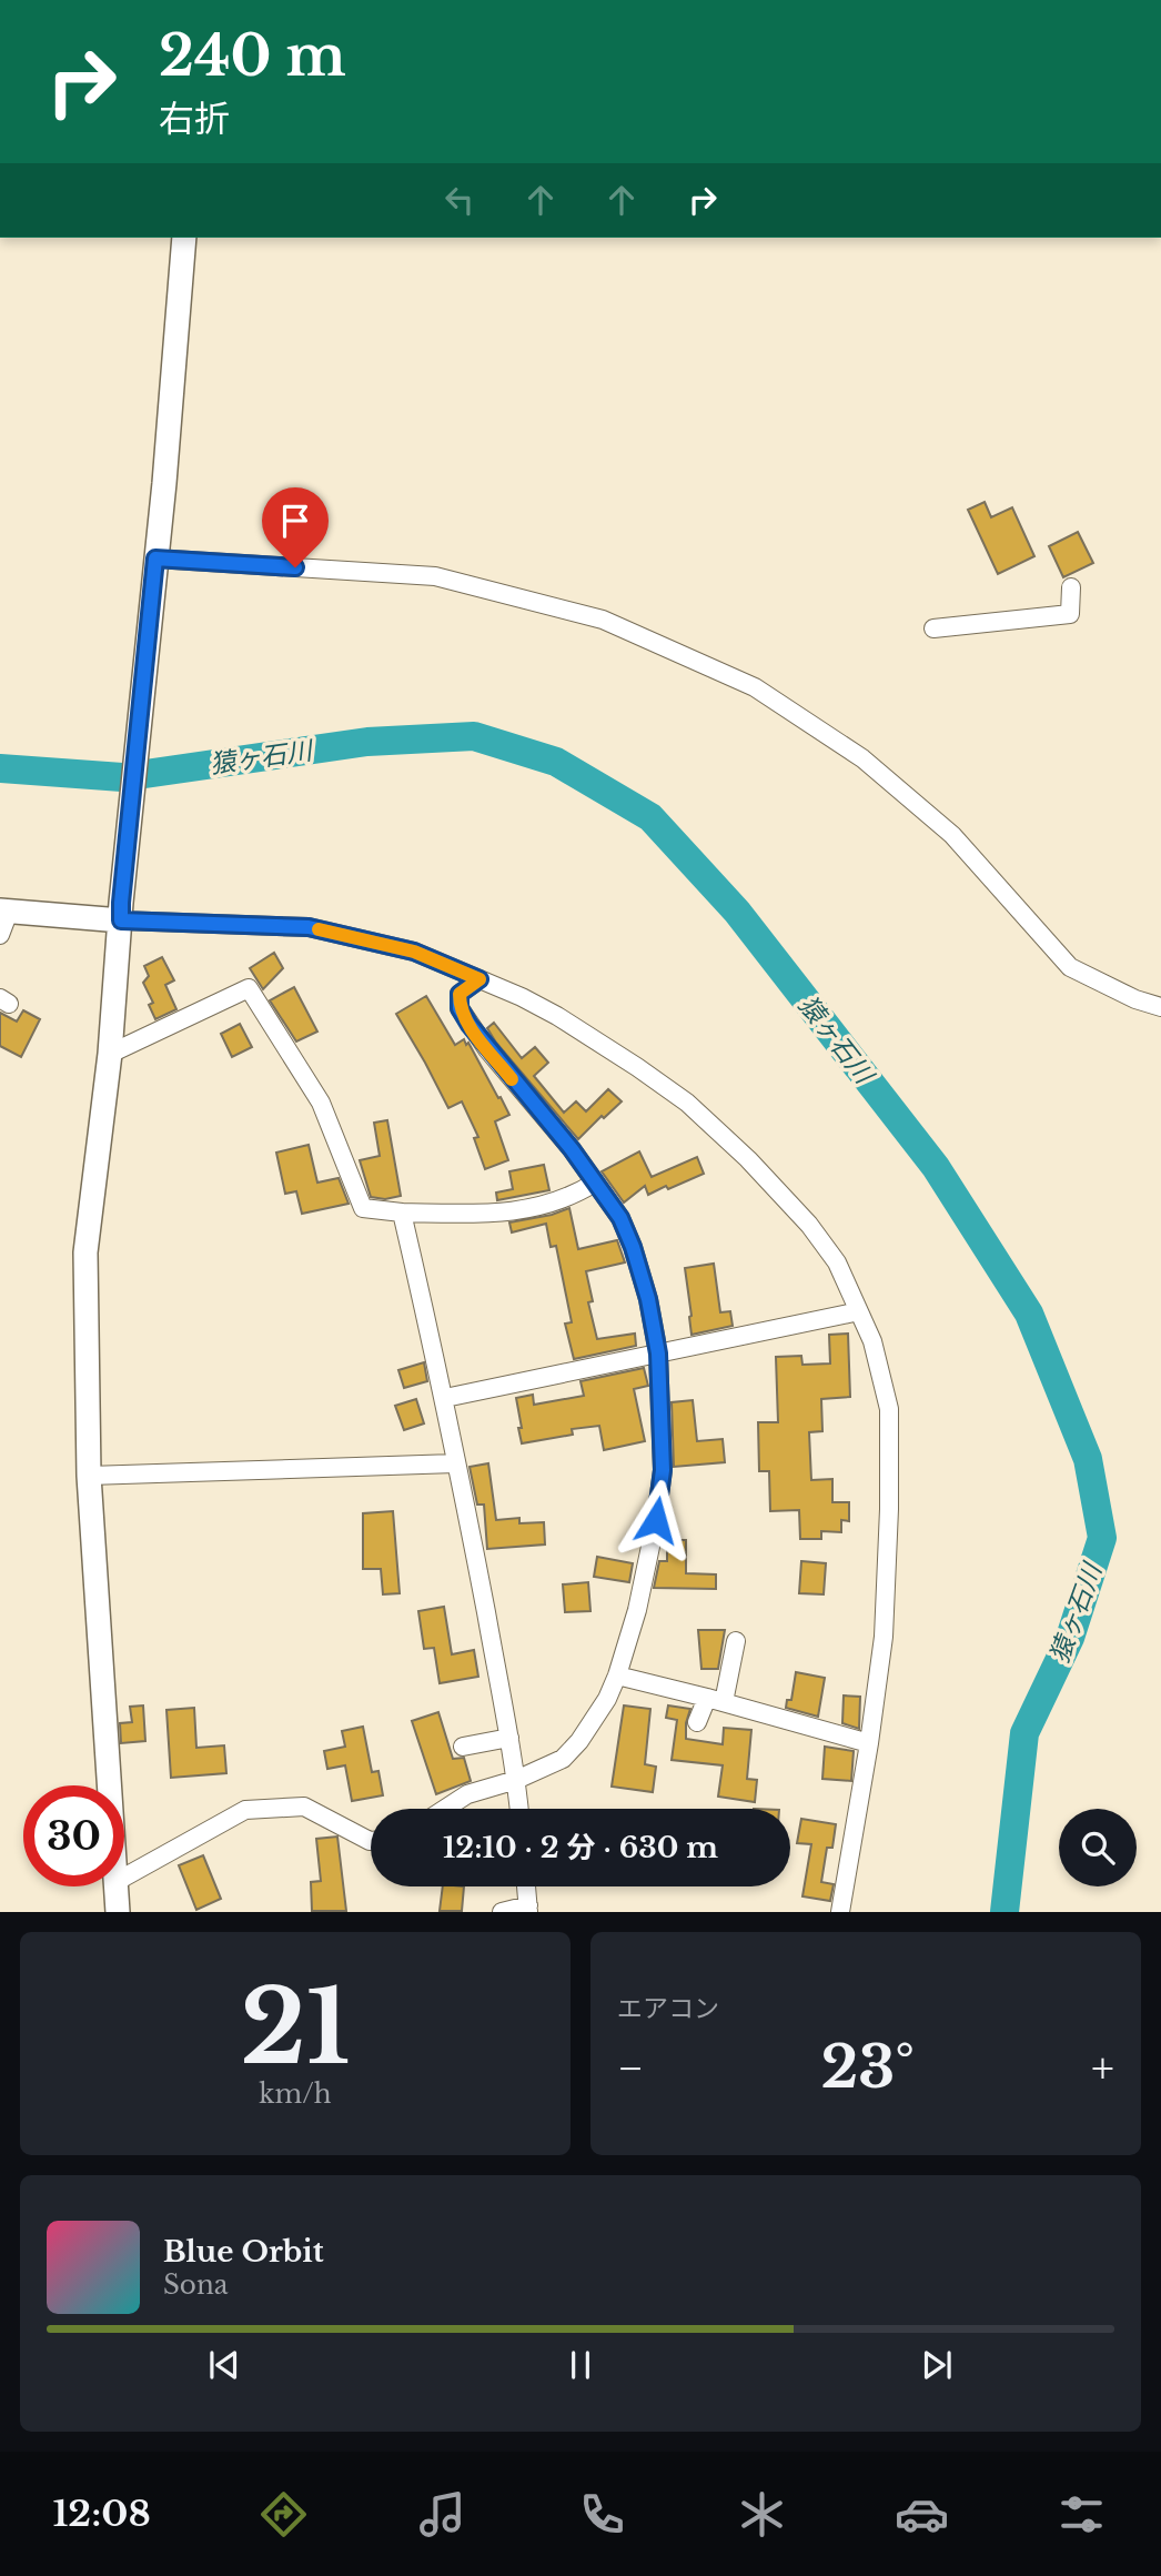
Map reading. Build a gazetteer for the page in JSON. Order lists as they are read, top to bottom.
{
  "water": ["猿ヶ石川"],
  "page": {
    "turn": ["240 m", "右折"],
    "limit": "30",
    "trip": "12:10 · 2 分 · 630 m",
    "tile": [
      ["21", "km/h"],
      "エアコン"
    ],
    "heat": ["−", "23°", "+"],
    "song": ["Blue Orbit", "Sona"],
    "tabs": "12:08"
  }
}
